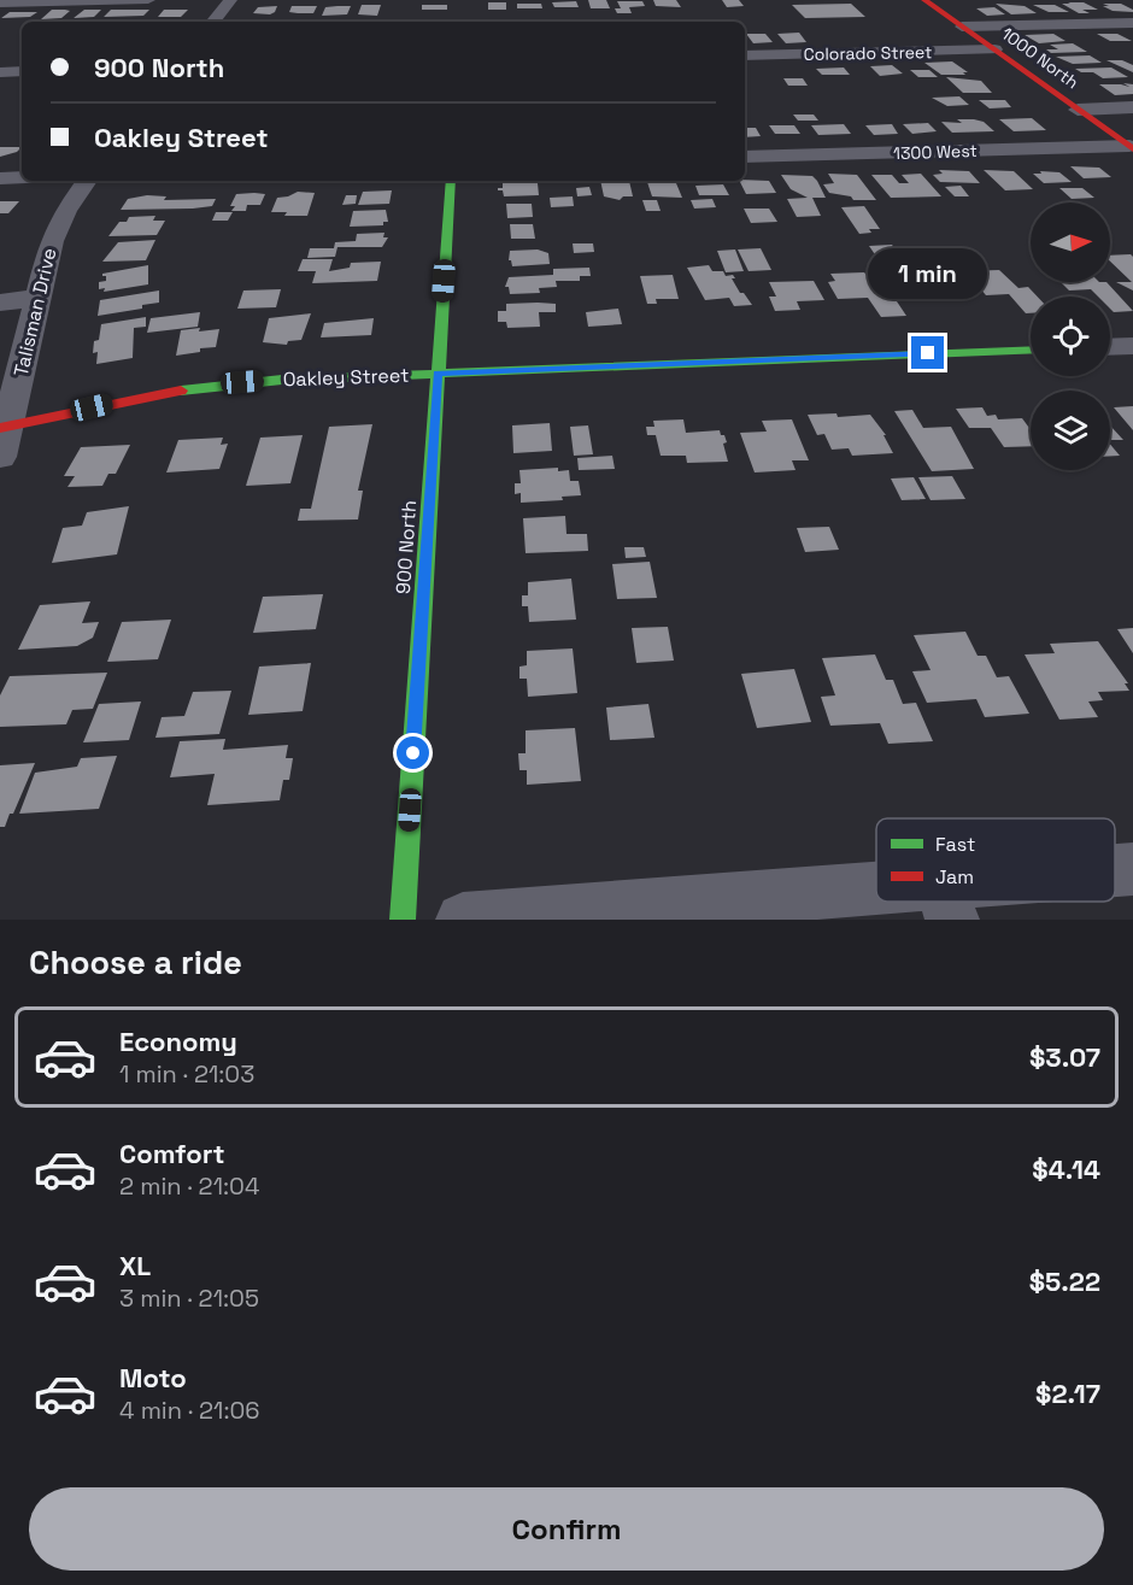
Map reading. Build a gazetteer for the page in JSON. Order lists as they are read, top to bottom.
{
  "streets": {
    "street": [
      "Colorado Street",
      "1000 North",
      "1300 West",
      "Talisman Drive",
      "Oakley Street",
      "900 North"
    ]
  },
  "crossings": [
    ["Colorado Street", "1000 North"],
    ["1000 North", "1300 West"],
    ["Talisman Drive", "Oakley Street"],
    ["Oakley Street", "900 North"]
  ],
  "legend": ["Fast", "Jam"],
  "north": "right",
  "page": {
    "banner": ["900 North", "Oakley Street"],
    "bubble": "1 min",
    "heading": "Choose a ride",
    "list": [
      {
        "name": "Economy",
        "note": "1 min · 21:03",
        "value": "$3.07"
      },
      {
        "name": "Comfort",
        "note": "2 min · 21:04",
        "value": "$4.14"
      },
      {
        "name": "XL",
        "note": "3 min · 21:05",
        "value": "$5.22"
      },
      {
        "name": "Moto",
        "note": "4 min · 21:06",
        "value": "$2.17"
      }
    ],
    "buttons": "Confirm"
  }
}
